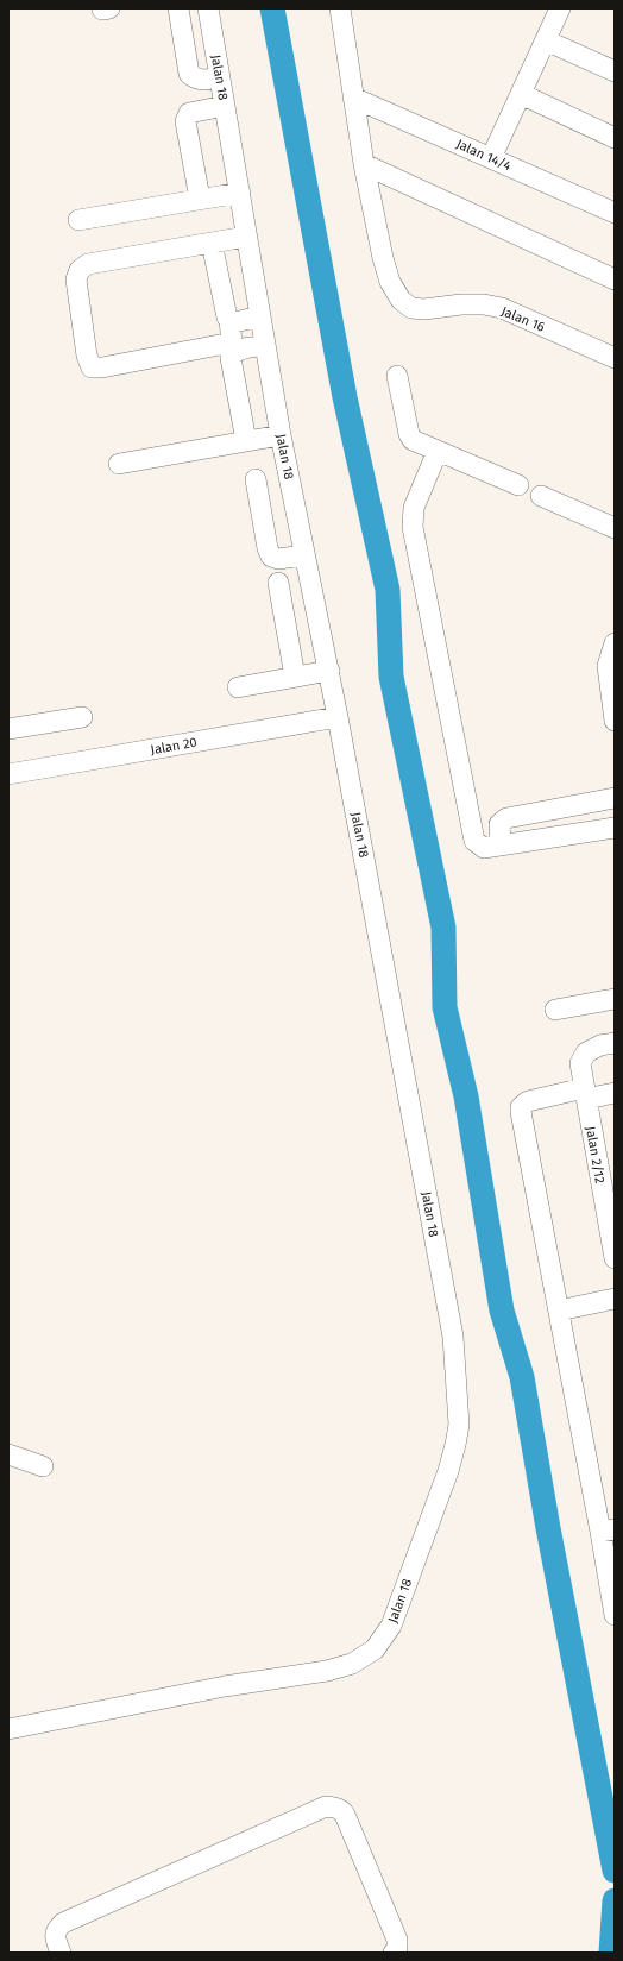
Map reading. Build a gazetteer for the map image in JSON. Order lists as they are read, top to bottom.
{
  "streets": {
    "street": [
      "Jalan 18",
      "Jalan 14/4",
      "Jalan 16",
      "Jalan 20",
      "Jalan 2/12"
    ]
  },
  "crossings": [
    ["Jalan 18", "Jalan 20"]
  ]
}
